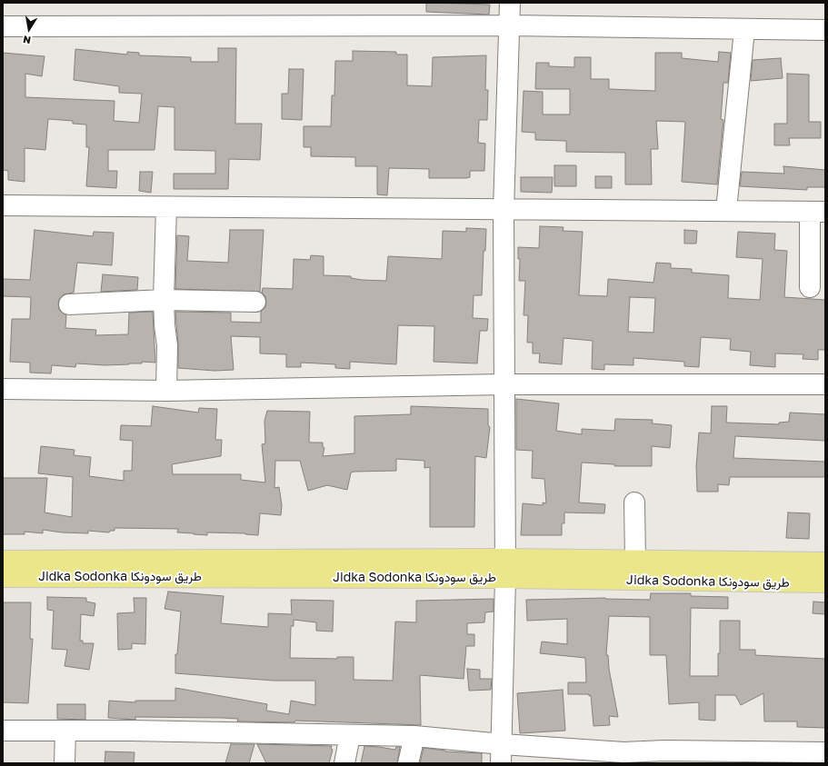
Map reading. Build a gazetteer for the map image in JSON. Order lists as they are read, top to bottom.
{
  "streets": {
    "main road": ["Jidka Sodonka طريق سودونكا"]
  },
  "north": "bottom"
}
